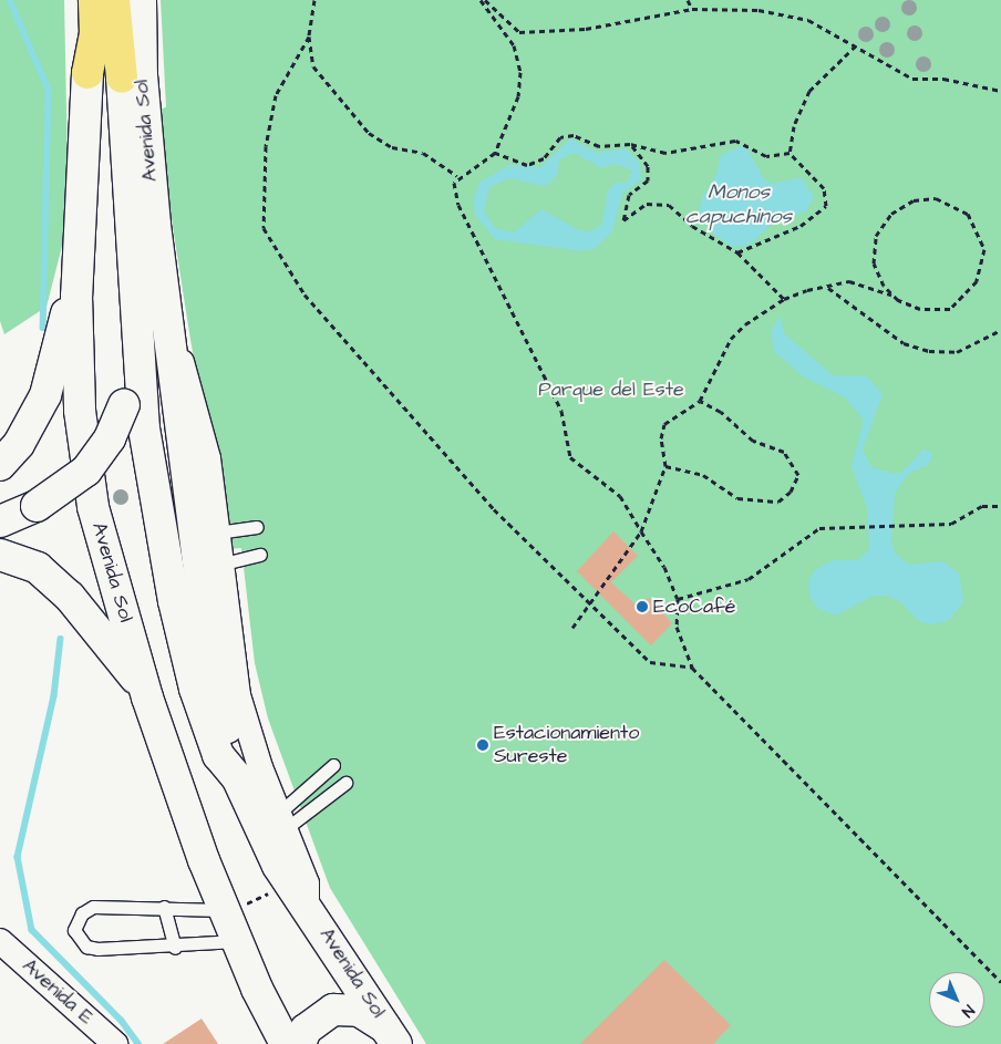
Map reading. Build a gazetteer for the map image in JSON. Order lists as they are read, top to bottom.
{
  "streets": {
    "main road": ["Avenida Sol"],
    "street": ["Avenida E"]
  },
  "water": ["Monos capuchinos"],
  "parks": ["Parque del Este"],
  "places": ["EcoCafé", "Estacionamiento Sureste"],
  "north": "bottom right"
}
